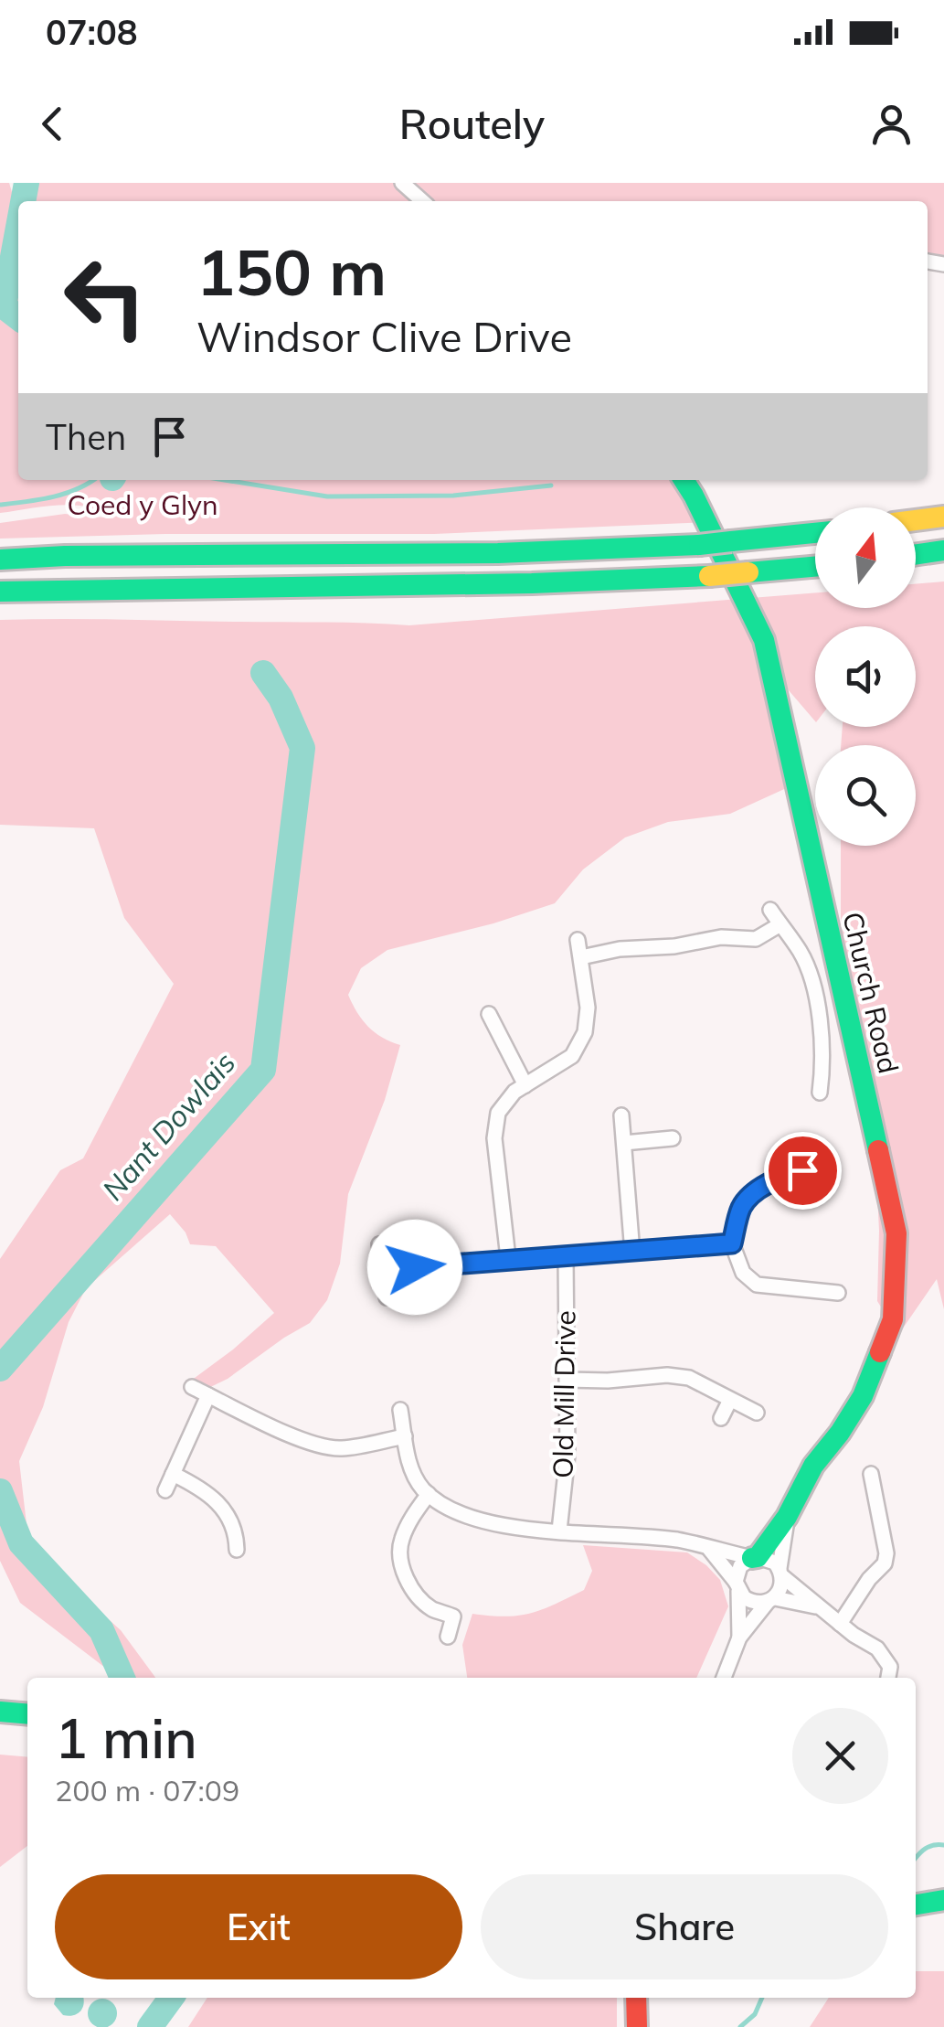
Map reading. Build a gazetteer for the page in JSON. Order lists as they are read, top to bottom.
{
  "streets": {
    "main road": ["Church Road"],
    "street": ["Old Mill Drive"]
  },
  "water": ["Nant Dowlais"],
  "parks": ["Coed y Glyn"],
  "north": "top",
  "page": {
    "status": "07:08",
    "header": "Routely",
    "turn": ["150 m", "Windsor Clive Drive"],
    "then": "Then",
    "heading": ["1 min", "200 m · 07:09"],
    "buttons": ["Exit", "Share"]
  }
}
